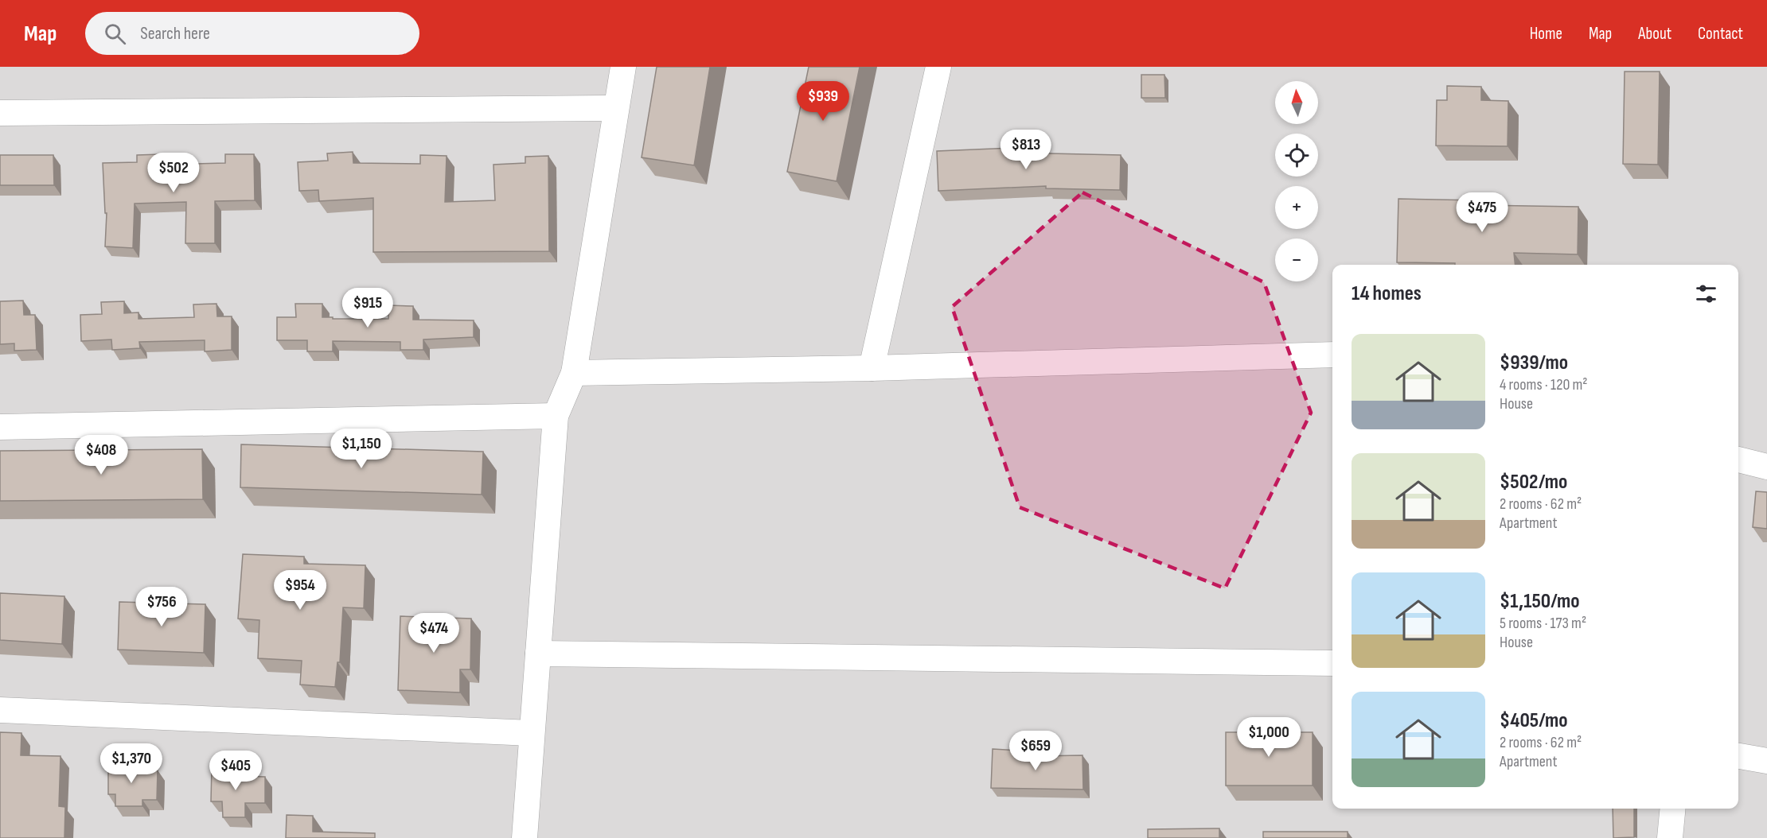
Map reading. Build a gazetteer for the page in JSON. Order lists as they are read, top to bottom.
{
  "north": "top",
  "page": {
    "header": "Map",
    "search": "Search here",
    "nav": [
      "Home",
      "Map",
      "About",
      "Contact"
    ],
    "map_buttons": ["+", "−"],
    "price": [
      "$939",
      "$813",
      "$502",
      "$475",
      "$915",
      "$1,150",
      "$408",
      "$954",
      "$756",
      "$474",
      "$1,000",
      "$659",
      "$1,370",
      "$405"
    ],
    "heading": "14 homes",
    "list": [
      {
        "name": "$939/mo",
        "note": "4 rooms · 120 m² · House"
      },
      {
        "name": "$502/mo",
        "note": "2 rooms · 62 m² · Apartment"
      },
      {
        "name": "$1,150/mo",
        "note": "5 rooms · 173 m² · House"
      },
      {
        "name": "$405/mo",
        "note": "2 rooms · 62 m² · Apartment"
      }
    ]
  }
}
